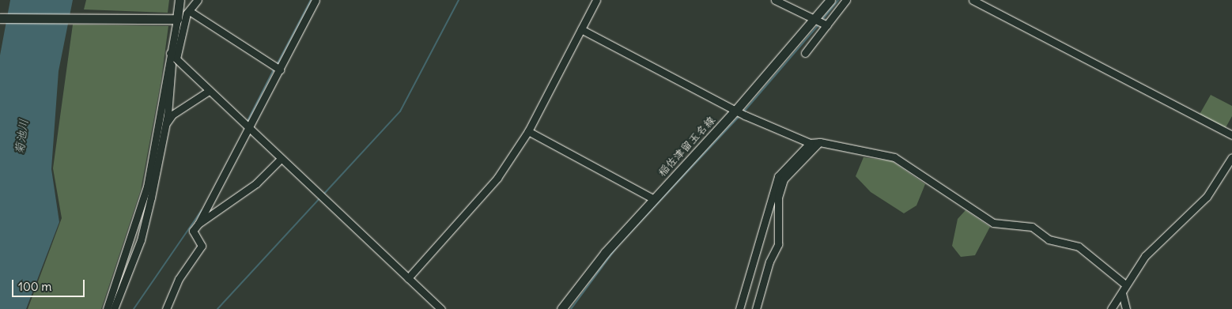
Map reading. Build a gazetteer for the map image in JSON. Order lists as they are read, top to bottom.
{
  "streets": {
    "main road": ["稲佐津留玉名線"]
  },
  "water": ["菊池川"],
  "scale_bar": "100 m"
}
